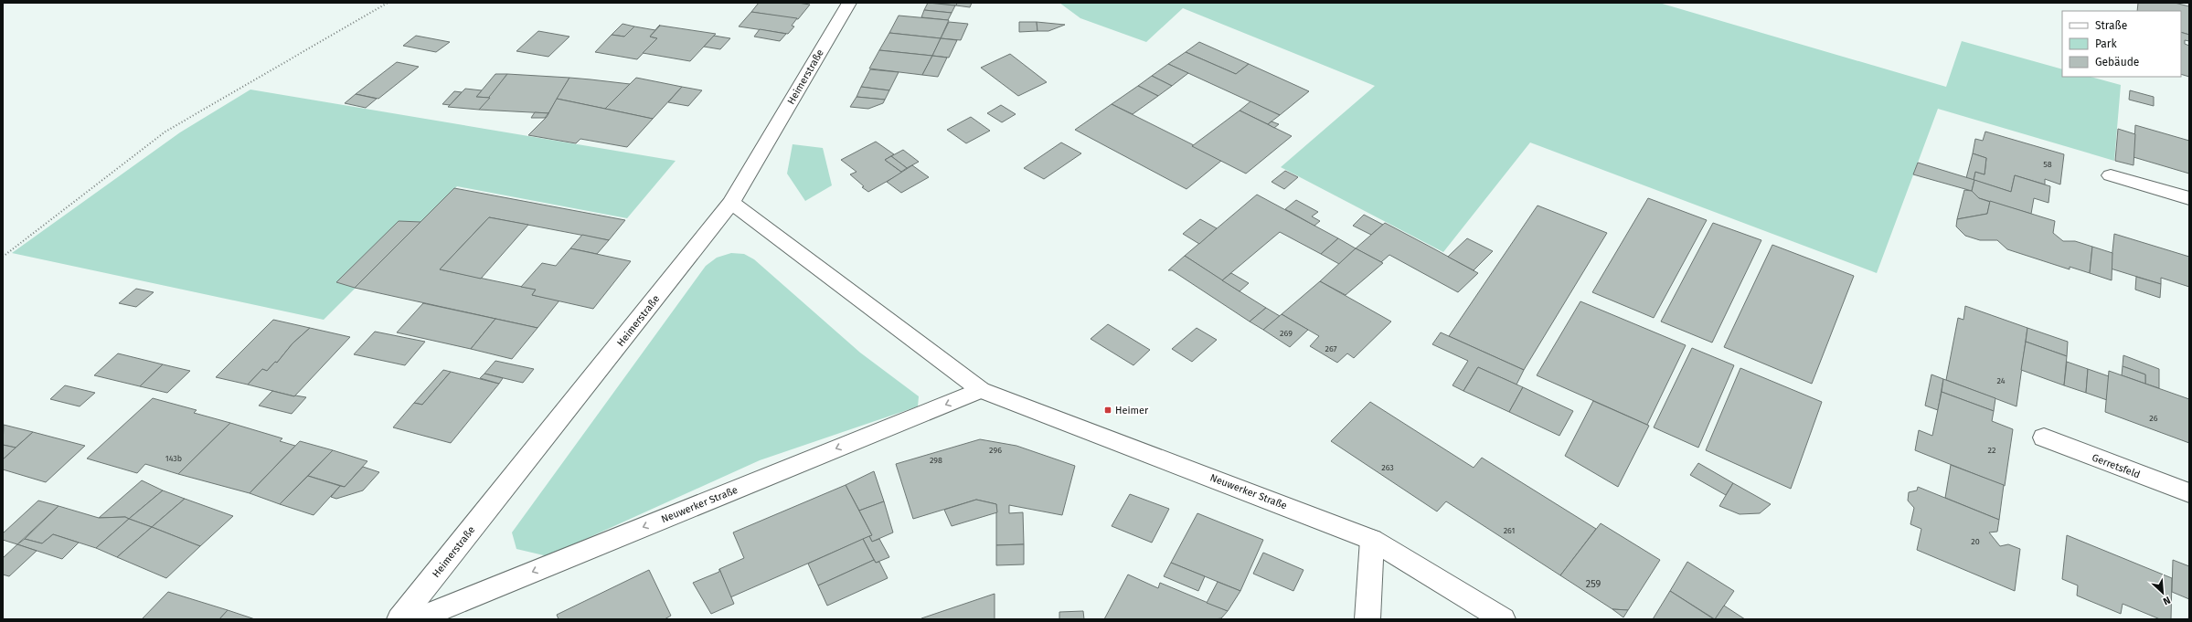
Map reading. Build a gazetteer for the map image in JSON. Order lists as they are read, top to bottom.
{
  "streets": {
    "street": ["Heimerstraße", "Gerretsfeld", "Neuwerker Straße"]
  },
  "crossings": [
    ["Heimerstraße", "Neuwerker Straße"]
  ],
  "one_way": ["Neuwerker Straße"],
  "places": {
    "transit": ["Heimer"]
  },
  "house_numbers": [
    "58",
    "269",
    "267",
    "24",
    "26",
    "296",
    "22",
    "143b",
    "298",
    "263",
    "261",
    "20",
    "259"
  ],
  "legend": ["Straße", "Park", "Gebäude"],
  "north": "bottom right"
}
